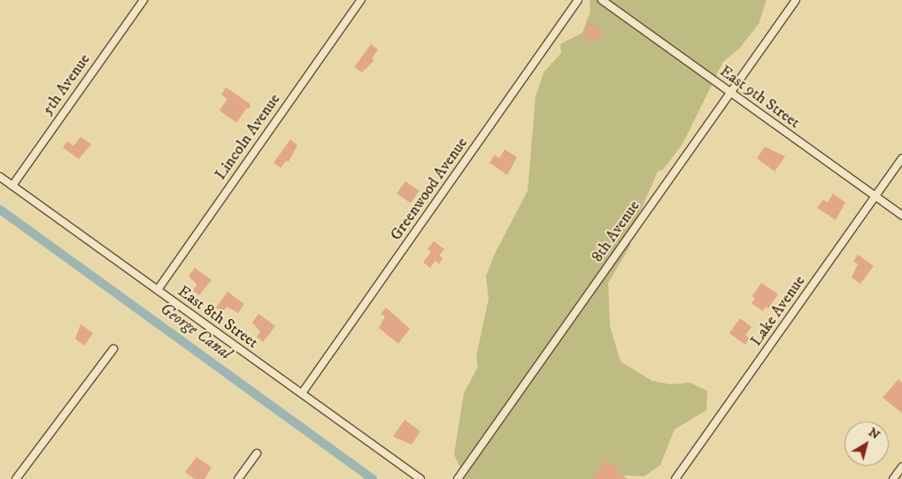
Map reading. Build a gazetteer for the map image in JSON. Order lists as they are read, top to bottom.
{
  "streets": {
    "street": [
      "5th Avenue",
      "East 9th Street",
      "Lincoln Avenue",
      "Greenwood Avenue",
      "8th Avenue",
      "Lake Avenue",
      "East 8th Street"
    ]
  },
  "crossings": [
    ["5th Avenue", "East 8th Street"],
    ["East 9th Street", "8th Avenue"],
    ["East 9th Street", "Lake Avenue"],
    ["Lincoln Avenue", "East 8th Street"],
    ["Greenwood Avenue", "East 8th Street"]
  ],
  "water": ["George Canal"],
  "north": "top right"
}
